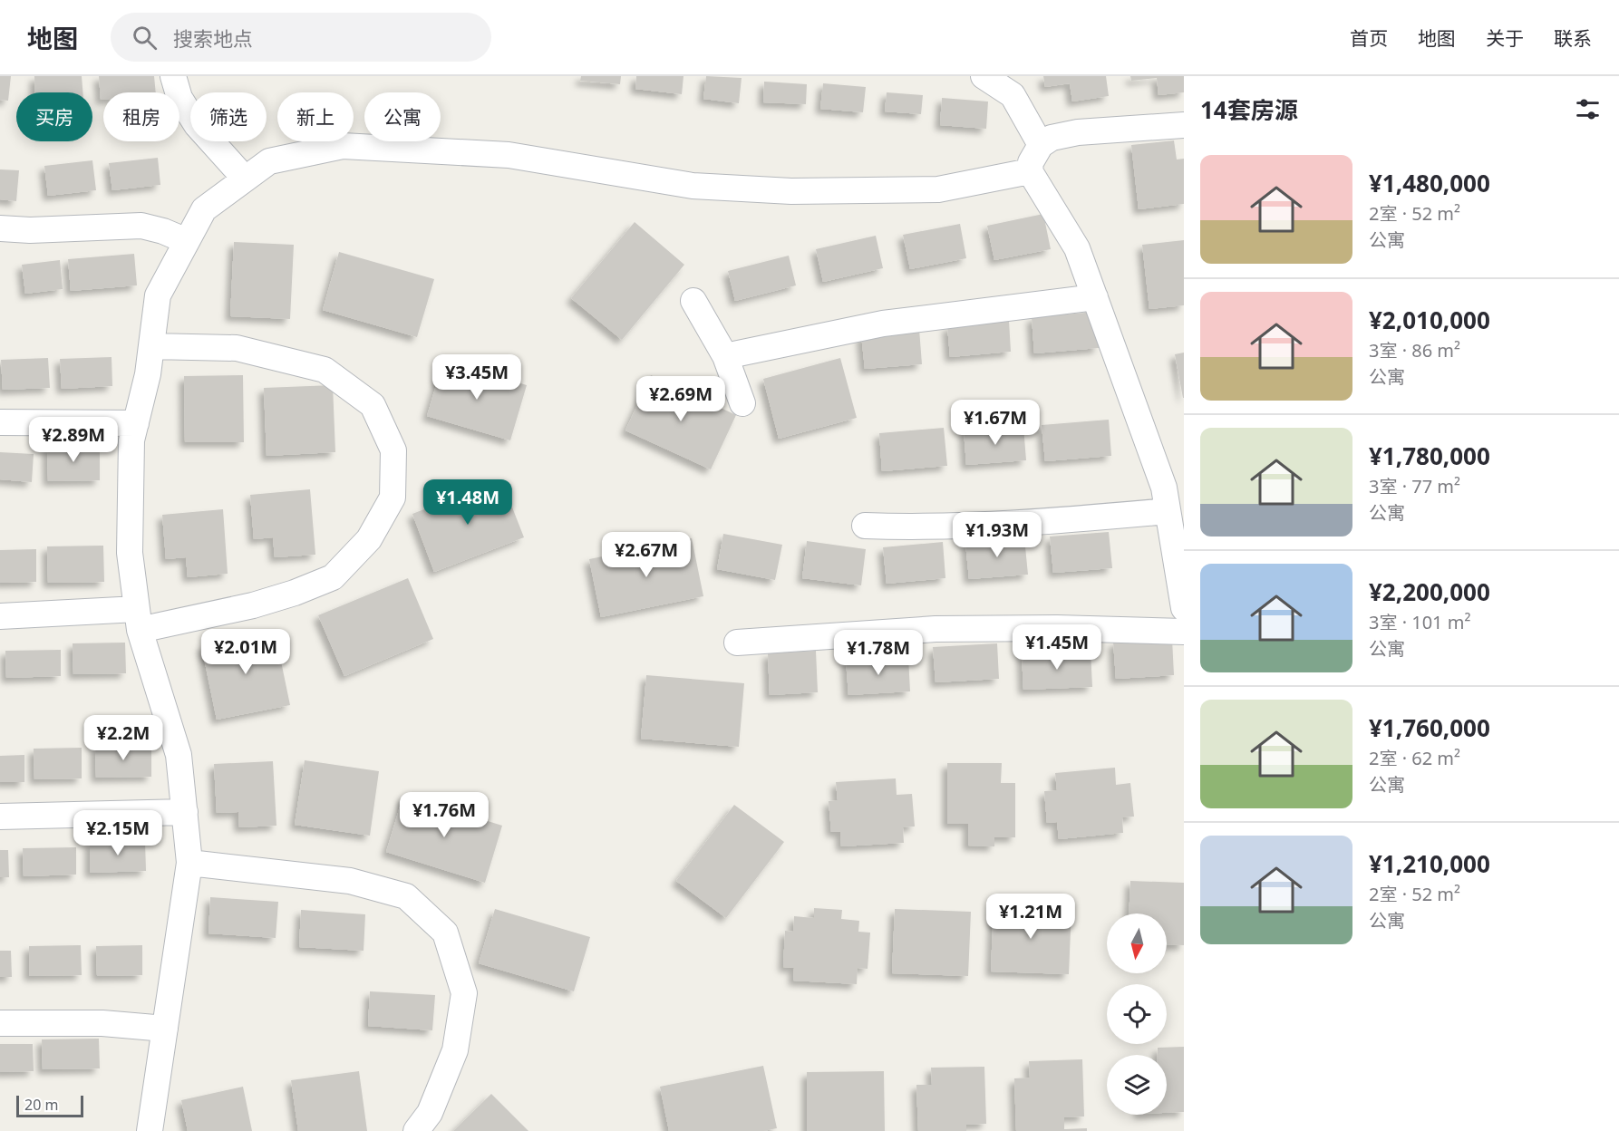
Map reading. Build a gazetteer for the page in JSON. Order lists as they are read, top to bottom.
{
  "scale_bar": "20 m",
  "north": "bottom",
  "page": {
    "header": "地图",
    "search": "搜索地点",
    "nav": [
      "首页",
      "地图",
      "关于",
      "联系"
    ],
    "heading": "14套房源",
    "chip": [
      "买房",
      "租房",
      "筛选",
      "新上",
      "公寓"
    ],
    "list": [
      {
        "name": "¥1,480,000",
        "note": "2室 · 52 m² · 公寓"
      },
      {
        "name": "¥2,010,000",
        "note": "3室 · 86 m² · 公寓"
      },
      {
        "name": "¥1,780,000",
        "note": "3室 · 77 m² · 公寓"
      },
      {
        "name": "¥2,200,000",
        "note": "3室 · 101 m² · 公寓"
      },
      {
        "name": "¥1,760,000",
        "note": "2室 · 62 m² · 公寓"
      },
      {
        "name": "¥1,210,000",
        "note": "2室 · 52 m² · 公寓"
      }
    ],
    "price": [
      "¥3.45M",
      "¥2.69M",
      "¥1.67M",
      "¥2.89M",
      "¥1.48M",
      "¥1.93M",
      "¥2.67M",
      "¥1.45M",
      "¥2.01M",
      "¥1.78M",
      "¥2.2M",
      "¥1.76M",
      "¥2.15M",
      "¥1.21M"
    ],
    "scale": "20 m"
  }
}
